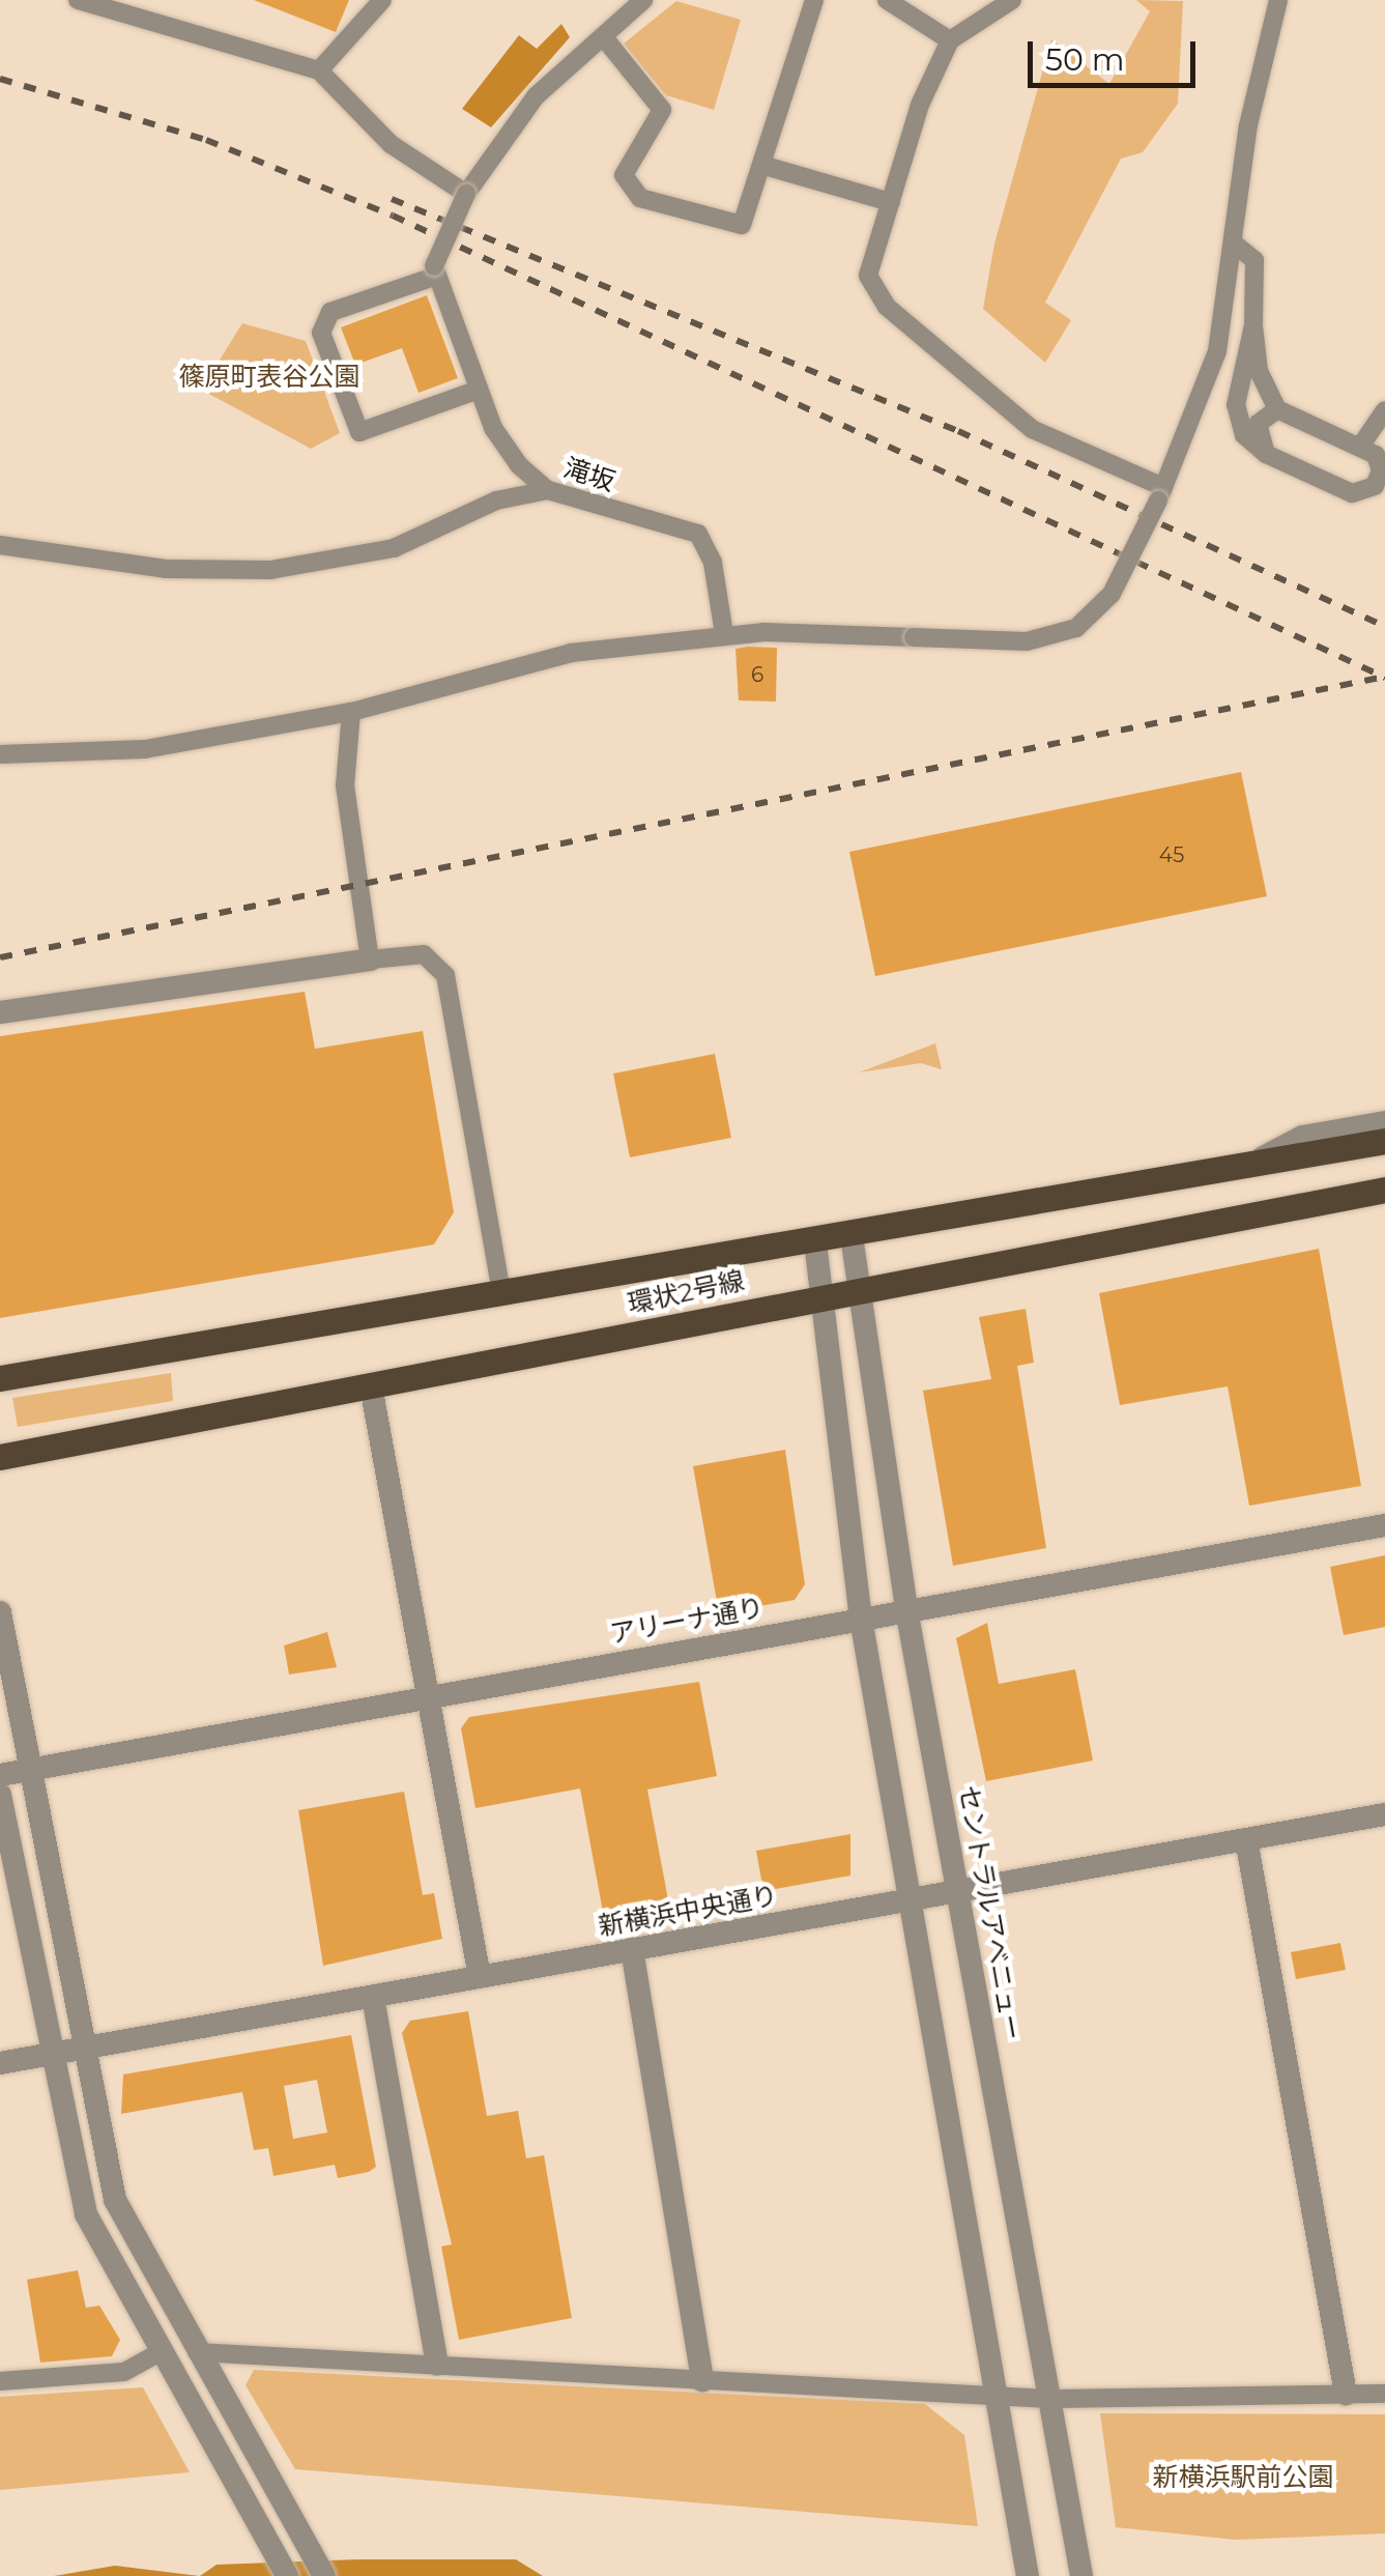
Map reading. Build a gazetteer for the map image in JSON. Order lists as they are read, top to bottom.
{
  "streets": {
    "main road": ["環状2号線"],
    "street": [
      "滝坂",
      "アリーナ通り",
      "新横浜中央通り",
      "セントラルアベニュー"
    ]
  },
  "crossings": [
    ["環状2号線", "セントラルアベニュー"],
    ["アリーナ通り", "セントラルアベニュー"],
    ["新横浜中央通り", "セントラルアベニュー"]
  ],
  "parks": ["篠原町表谷公園", "新横浜駅前公園"],
  "house_numbers": ["6", "45"],
  "scale_bar": "50 m"
}
